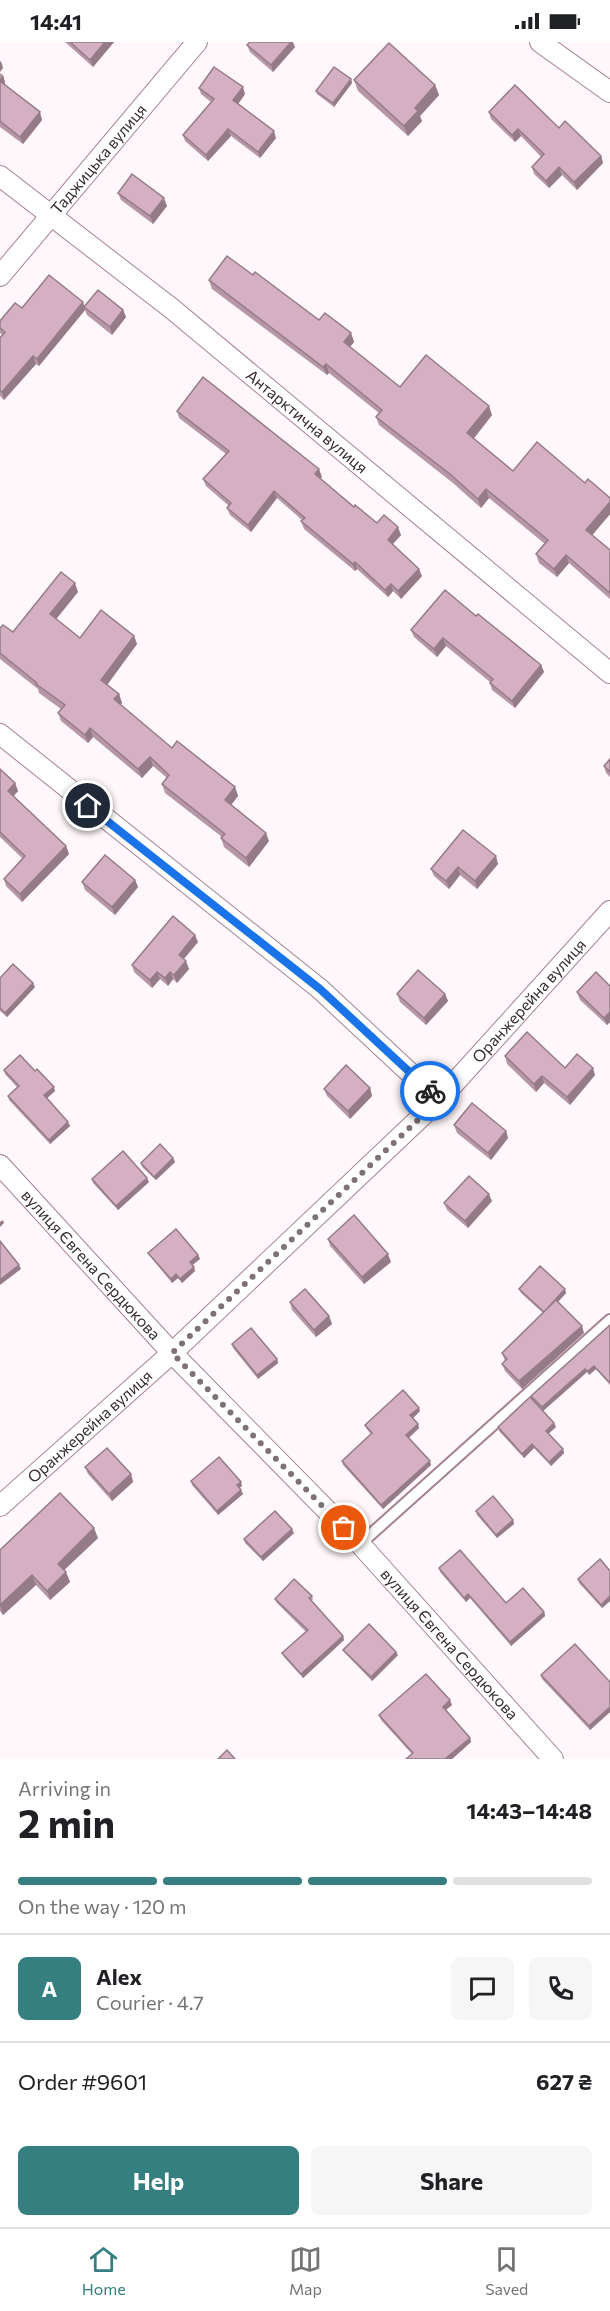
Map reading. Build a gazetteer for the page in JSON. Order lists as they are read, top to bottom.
{
  "streets": {
    "street": [
      "Таджицька вулиця",
      "Антарктична вулиця",
      "Оранжерейна вулиця",
      "вулиця Євгена Сердюкова"
    ]
  },
  "crossings": [
    ["Таджицька вулиця", "Антарктична вулиця"],
    ["Оранжерейна вулиця", "вулиця Євгена Сердюкова"]
  ],
  "page": {
    "status": "14:41",
    "heading": ["2 min", "Arriving in", "14:43–14:48"],
    "panel": [
      "Alex",
      "Courier · 4.7",
      "Order #9601",
      "627 ₴"
    ],
    "bar": "On the way · 120 m",
    "round": "A",
    "buttons": ["Help", "Share"],
    "tabs": ["Home", "Map", "Saved"]
  }
}
